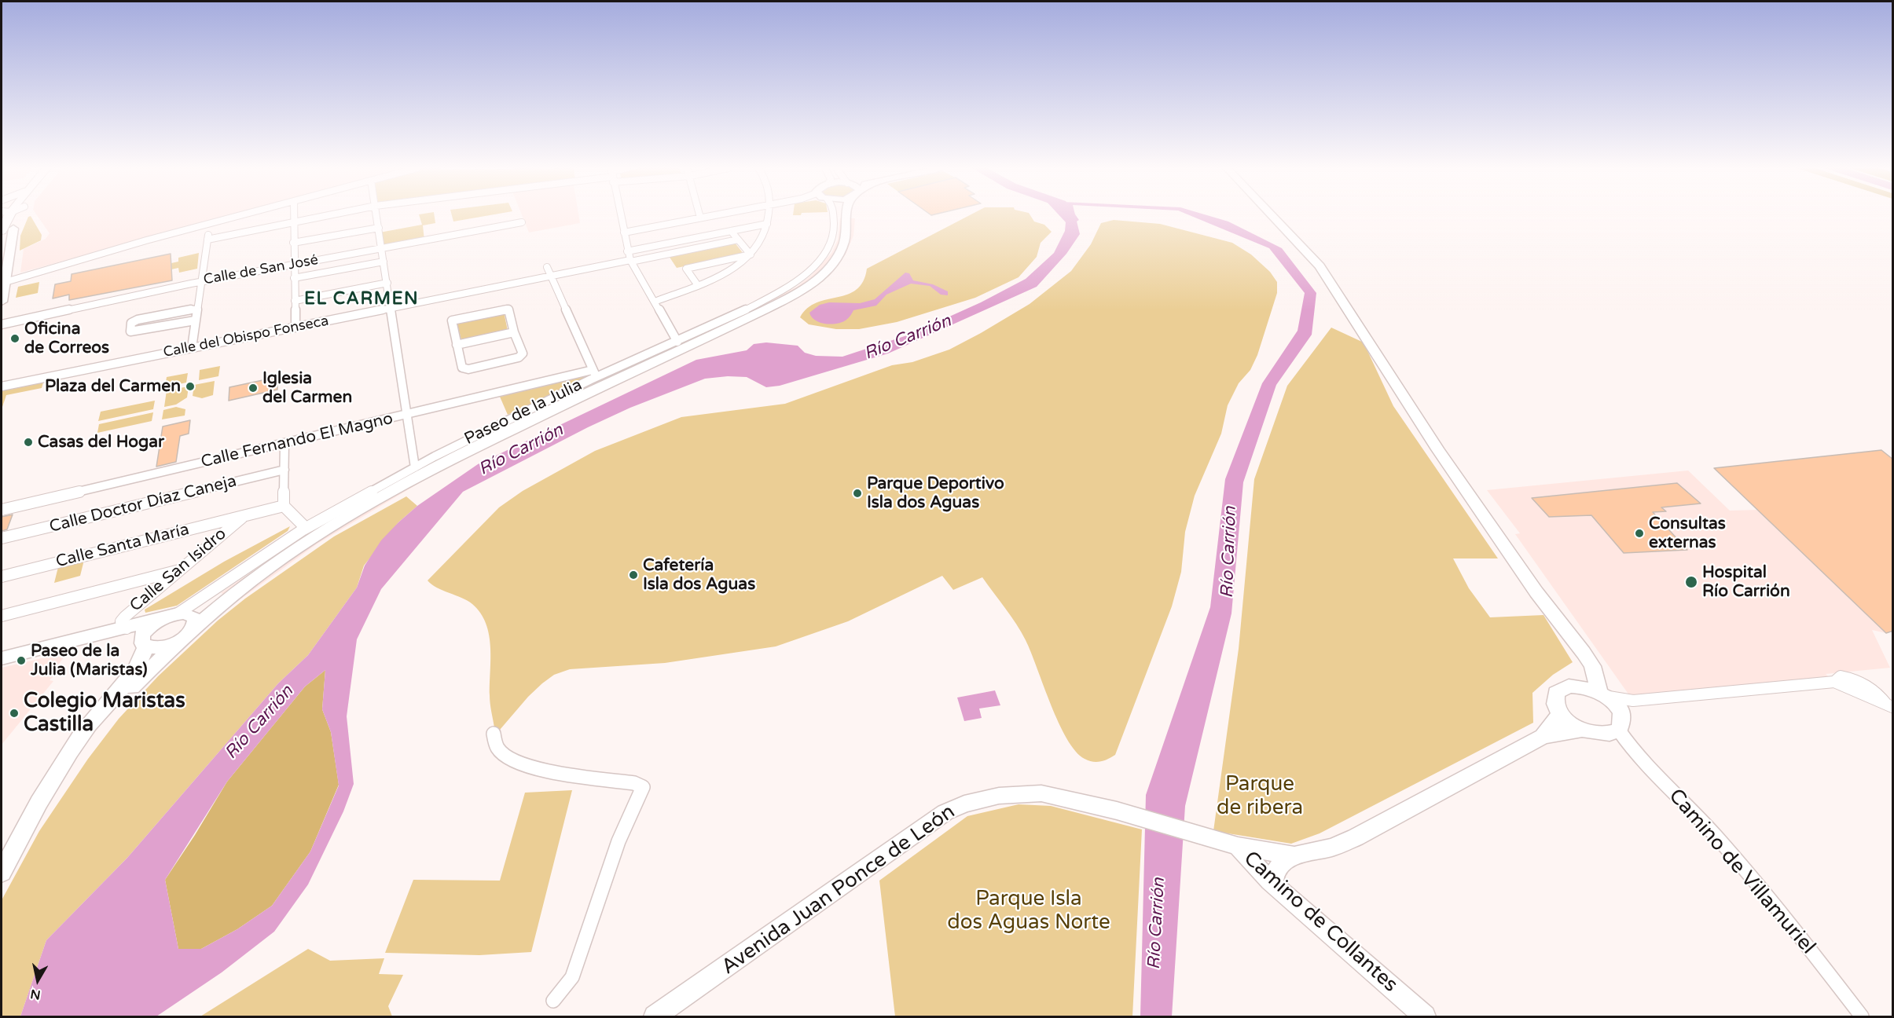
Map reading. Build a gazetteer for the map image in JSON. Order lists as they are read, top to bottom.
{
  "streets": {
    "main road": ["Paseo de la Julia", "Avenida Juan Ponce de León", "Camino de Collantes"],
    "street": [
      "Calle de San José",
      "Calle del Obispo Fonseca",
      "Calle Fernando El Magno",
      "Calle Doctor Díaz Caneja",
      "Calle Santa María",
      "Calle San Isidro",
      "Camino de Villamuriel"
    ]
  },
  "crossings": [
    ["Paseo de la Julia", "Calle Fernando El Magno"],
    ["Calle Santa María", "Calle San Isidro"],
    ["Avenida Juan Ponce de León", "Camino de Collantes"]
  ],
  "districts": ["EL CARMEN"],
  "water": ["Río Carrión"],
  "parks": ["Parque de ribera", "Parque Isla dos Aguas Norte"],
  "places": [
    "Oficina de Correos",
    "Plaza del Carmen",
    "Iglesia del Carmen",
    "Casas del Hogar",
    "Parque Deportivo Isla dos Aguas",
    "Consultas externas",
    "Cafetería Isla dos Aguas",
    "Hospital Río Carrión",
    "Paseo de la Julia (Maristas)",
    "Colegio Maristas Castilla"
  ],
  "north": "bottom"
}
